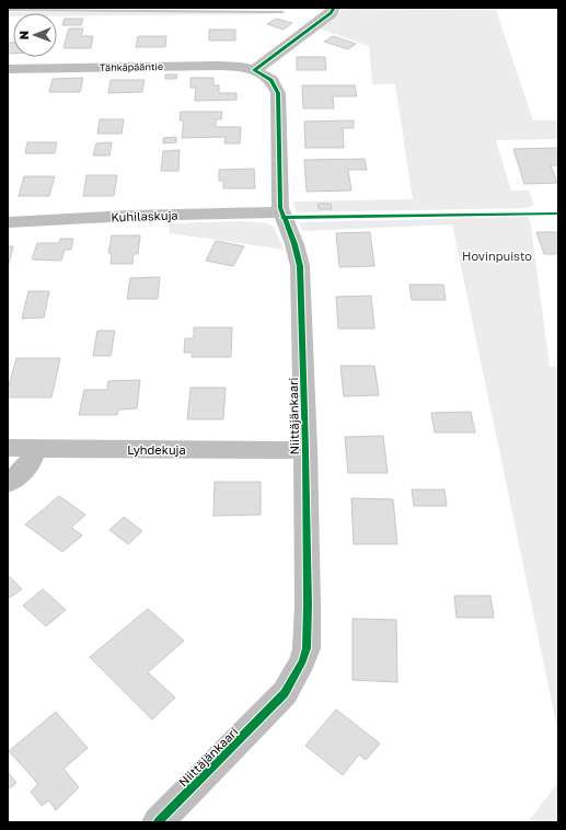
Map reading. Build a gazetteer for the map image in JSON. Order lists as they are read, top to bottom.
{
  "streets": {
    "street": [
      "Tähkäpääntie",
      "Kuhilaskuja",
      "Niittäjänkaari",
      "Lyhdekuja"
    ]
  },
  "crossings": [
    ["Tähkäpääntie", "Niittäjänkaari"],
    ["Kuhilaskuja", "Niittäjänkaari"],
    ["Niittäjänkaari", "Lyhdekuja"]
  ],
  "parks": ["Hovinpuisto"],
  "north": "left"
}
